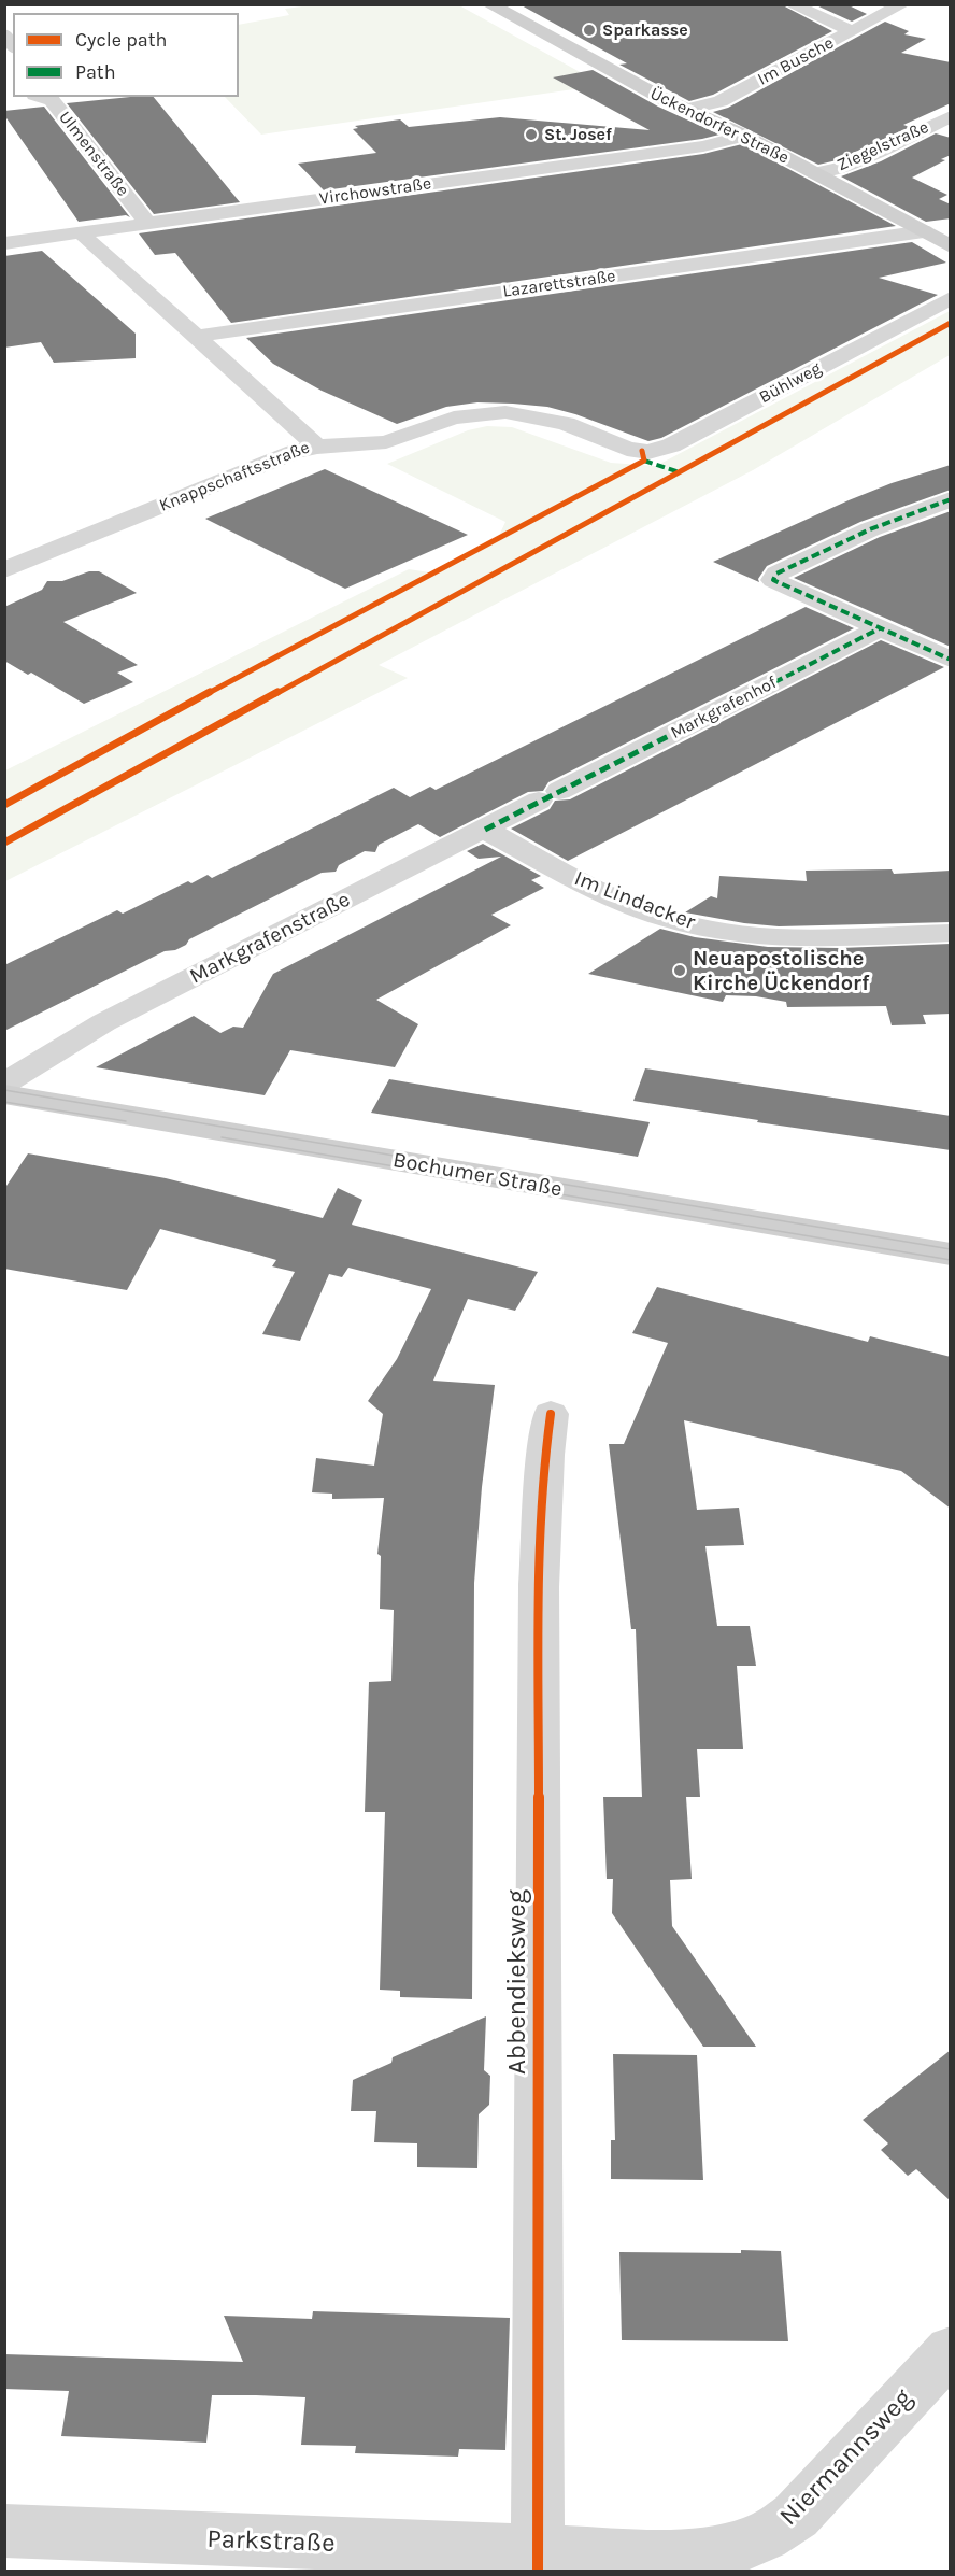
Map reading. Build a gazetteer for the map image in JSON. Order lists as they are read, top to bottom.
{
  "streets": {
    "main road": ["Ückendorfer Straße", "Bochumer Straße"],
    "street": [
      "Im Busche",
      "Ziegelstraße",
      "Ulmenstraße",
      "Virchowstraße",
      "Lazarettstraße",
      "Bühlweg",
      "Knappschaftsstraße",
      "Markgrafenhof",
      "Im Lindacker",
      "Markgrafenstraße",
      "Abbendieksweg",
      "Niermannsweg",
      "Parkstraße"
    ]
  },
  "crossings": [
    ["Im Busche", "Ückendorfer Straße"],
    ["Ückendorfer Straße", "Ziegelstraße"],
    ["Ückendorfer Straße", "Virchowstraße"],
    ["Ückendorfer Straße", "Lazarettstraße"],
    ["Ulmenstraße", "Virchowstraße"],
    ["Virchowstraße", "Knappschaftsstraße"],
    ["Lazarettstraße", "Knappschaftsstraße"],
    ["Bühlweg", "Knappschaftsstraße"],
    ["Markgrafenhof", "Markgrafenstraße"],
    ["Im Lindacker", "Markgrafenstraße"],
    ["Abbendieksweg", "Niermannsweg"],
    ["Abbendieksweg", "Parkstraße"],
    ["Niermannsweg", "Parkstraße"]
  ],
  "places": ["Sparkasse", "St. Josef", "Neuapostolische Kirche Ückendorf"],
  "legend": ["Cycle path", "Path"]
}
